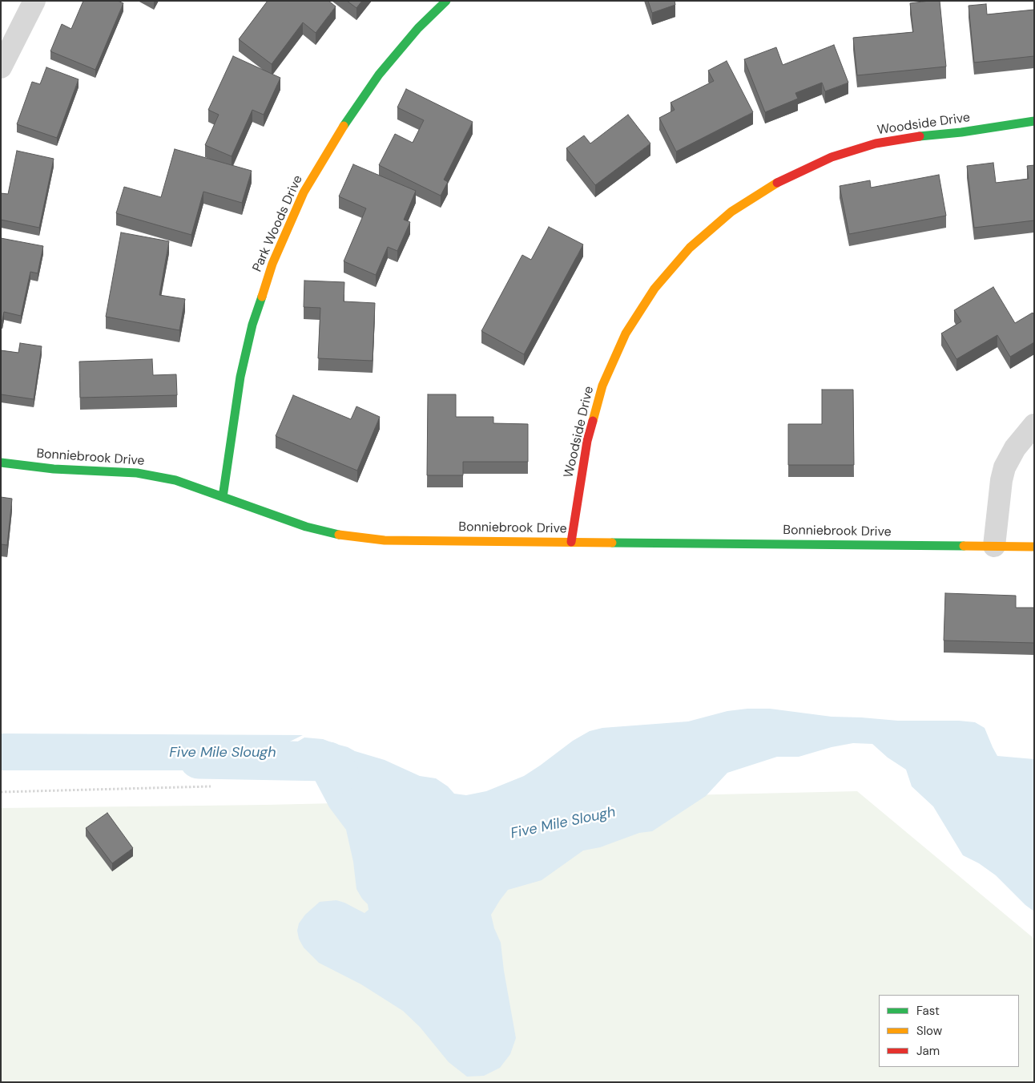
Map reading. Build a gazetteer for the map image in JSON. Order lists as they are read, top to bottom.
{
  "streets": {
    "street": ["Woodside Drive", "Park Woods Drive", "Bonniebrook Drive"]
  },
  "crossings": [
    ["Woodside Drive", "Bonniebrook Drive"],
    ["Park Woods Drive", "Bonniebrook Drive"]
  ],
  "water": ["Five Mile Slough"],
  "legend": ["Fast", "Slow", "Jam"]
}
